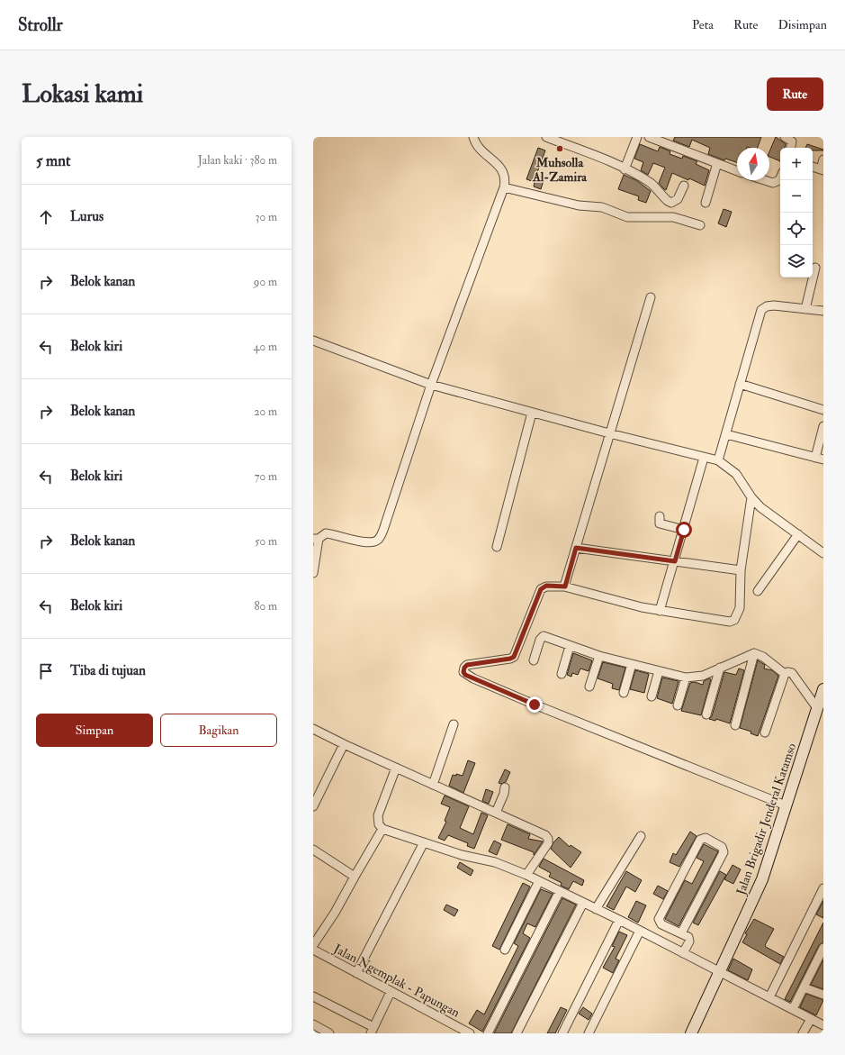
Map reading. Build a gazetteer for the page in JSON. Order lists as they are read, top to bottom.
{
  "streets": {
    "main road": ["Jalan Brigadir Jenderal Katamso"],
    "street": ["Jalan Ngemplak - Papungan"]
  },
  "places": ["Muhsolla Al-Zamira"],
  "north": "top",
  "page": {
    "header": "Strollr",
    "nav": ["Peta", "Rute", "Disimpan"],
    "buttons": [
      "Rute",
      ["Simpan", "Bagikan"]
    ],
    "title": "Lokasi kami",
    "heading": ["5 mnt", "Jalan kaki · 380 m"],
    "map_buttons": ["+", "−"],
    "list": [
      ["Lurus", "30 m"],
      ["Belok kanan", "90 m"],
      ["Belok kiri", "40 m"],
      ["Belok kanan", "20 m"],
      ["Belok kiri", "70 m"],
      ["Belok kanan", "50 m"],
      ["Belok kiri", "80 m"],
      "Tiba di tujuan"
    ]
  }
}
